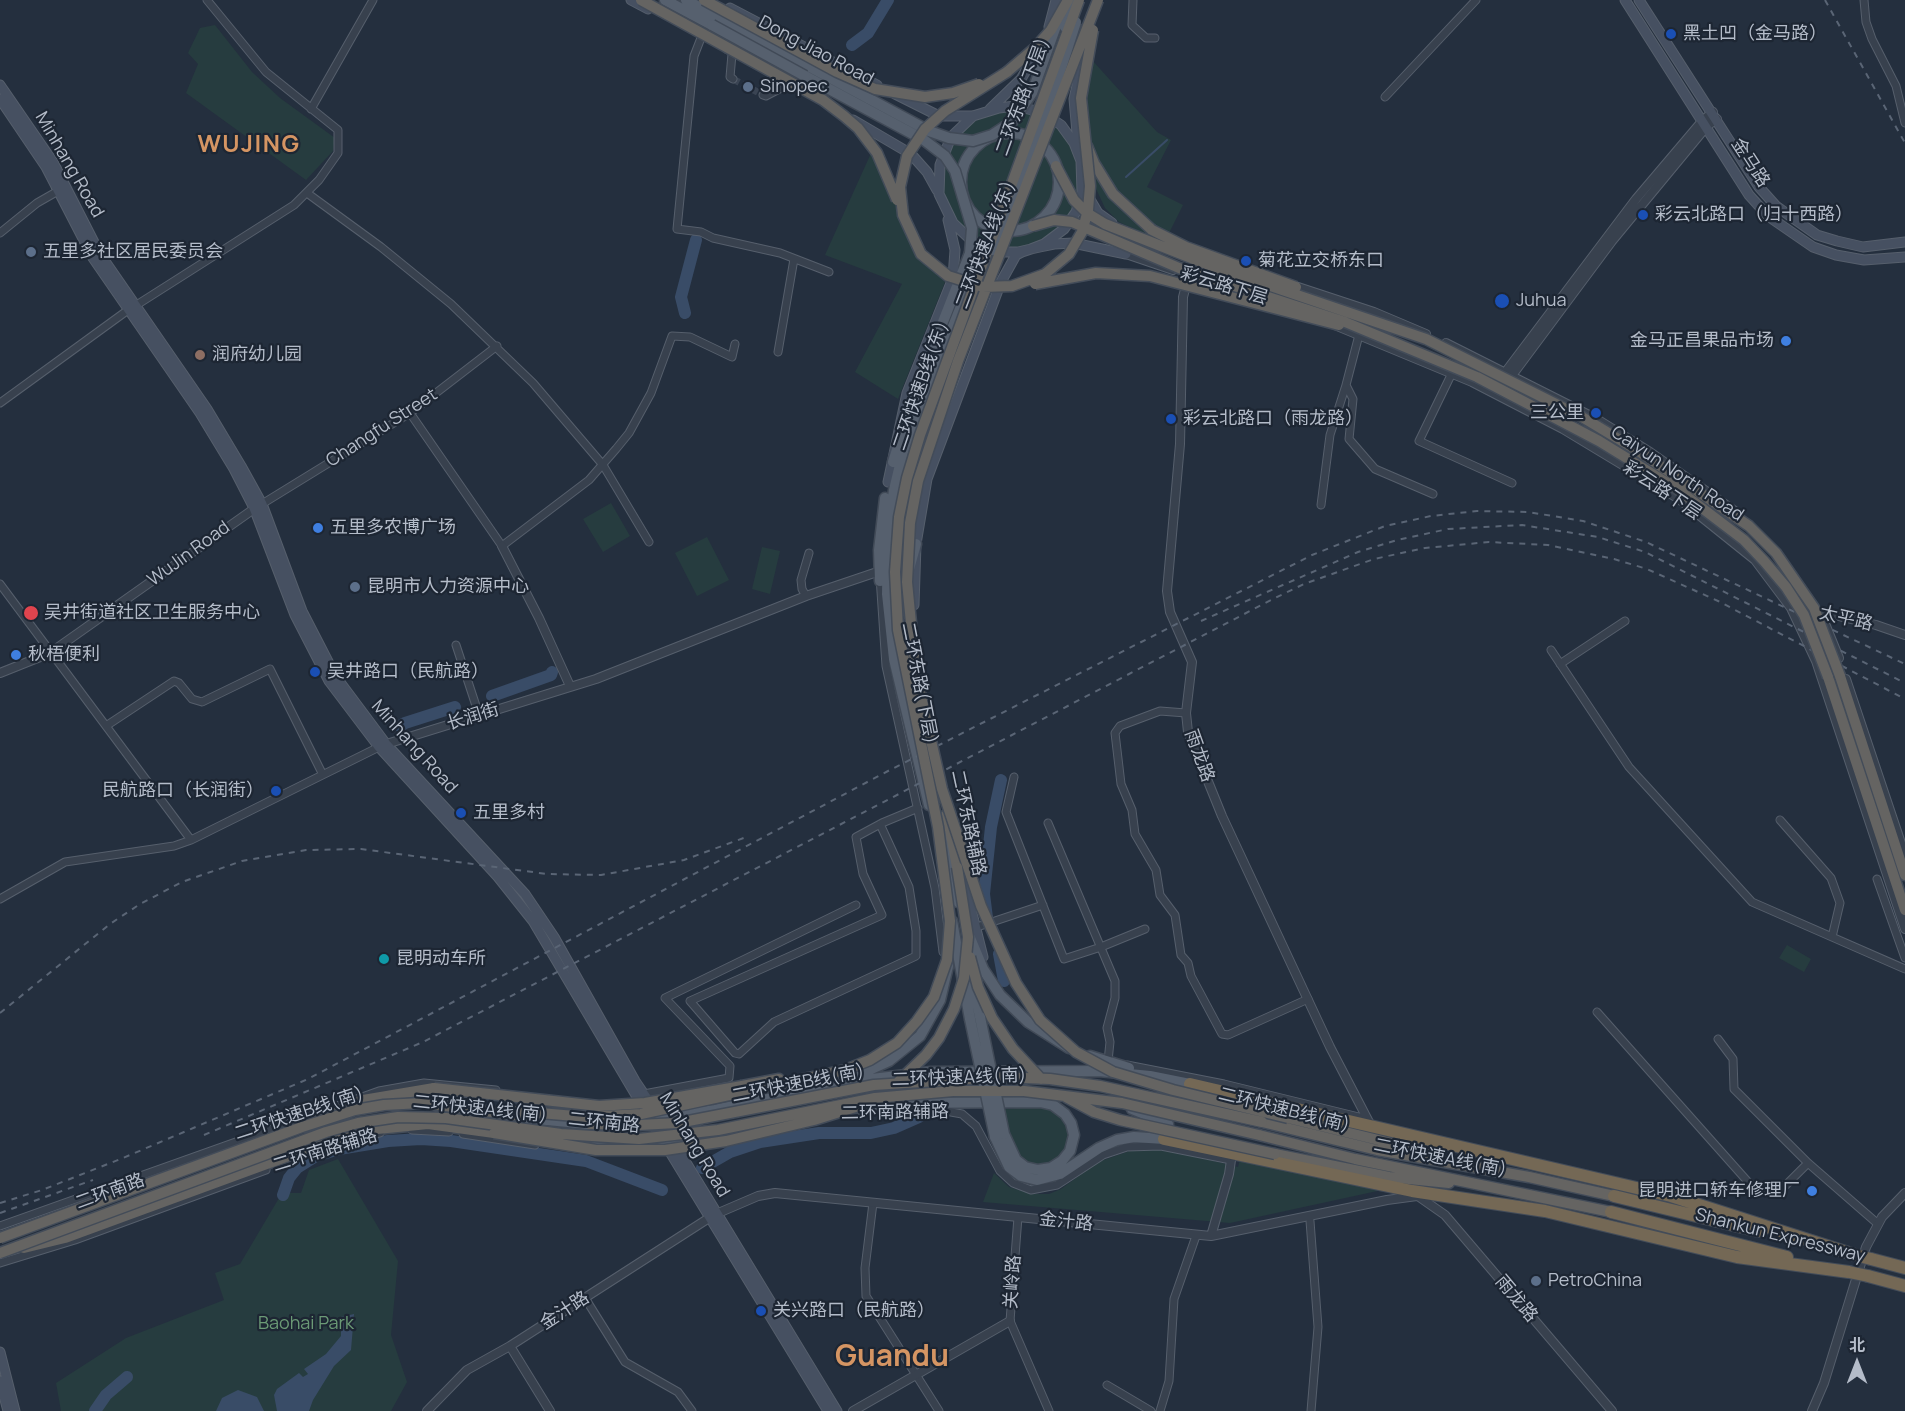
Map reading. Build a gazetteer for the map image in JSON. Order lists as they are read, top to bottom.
{
  "streets": {
    "highway": [
      "二环快速A线(东)",
      "二环快速B线(东)",
      "Caiyun North Road",
      "二环快速A线(南)",
      "二环快速B线(南)",
      "Shankun Expressway"
    ],
    "main road": [
      "Dong Jiao Road",
      "二环东路(下层)",
      "金马路",
      "Minhang Road",
      "二环东路辅路",
      "二环南路"
    ],
    "street": [
      "彩云路下层",
      "Changfu Street",
      "WuJin Road",
      "太平路",
      "长润街",
      "雨龙路",
      "二环南路辅路",
      "金汁路",
      "关岭路"
    ]
  },
  "crossings": [
    ["二环东路(下层)", "二环快速B线(东)"],
    ["二环东路(下层)", "长润街"],
    ["Minhang Road", "Changfu Street"],
    ["Minhang Road", "WuJin Road"],
    ["Minhang Road", "长润街"],
    ["Minhang Road", "二环南路辅路"],
    ["Minhang Road", "二环南路"],
    ["Minhang Road", "金汁路"],
    ["彩云路下层", "太平路"],
    ["彩云路下层", "雨龙路"],
    ["Changfu Street", "WuJin Road"],
    ["雨龙路", "金汁路"],
    ["二环快速A线(南)", "二环南路"],
    ["二环快速A线(南)", "Shankun Expressway"],
    ["二环快速B线(南)", "二环南路"],
    ["二环快速B线(南)", "Shankun Expressway"],
    ["二环南路辅路", "二环南路"],
    ["金汁路", "关岭路"]
  ],
  "districts": ["WUJING", "Guandu"],
  "parks": ["Baohai Park"],
  "places": [
    "黑土凹（金马路）",
    "Sinopec",
    "彩云北路口（归十西路）",
    "五里多社区居民委员会",
    "菊花立交桥东口",
    "Juhua",
    "金马正昌果品市场",
    "润府幼儿园",
    "三公里",
    "彩云北路口（雨龙路）",
    "五里多农博广场",
    "昆明市人力资源中心",
    "吴井街道社区卫生服务中心",
    "秋梧便利",
    "吴井路口（民航路）",
    "民航路口（长润街）",
    "五里多村",
    "昆明动车所",
    "昆明进口轿车修理厂",
    "PetroChina",
    "关兴路口（民航路）"
  ],
  "north": "top"
}
